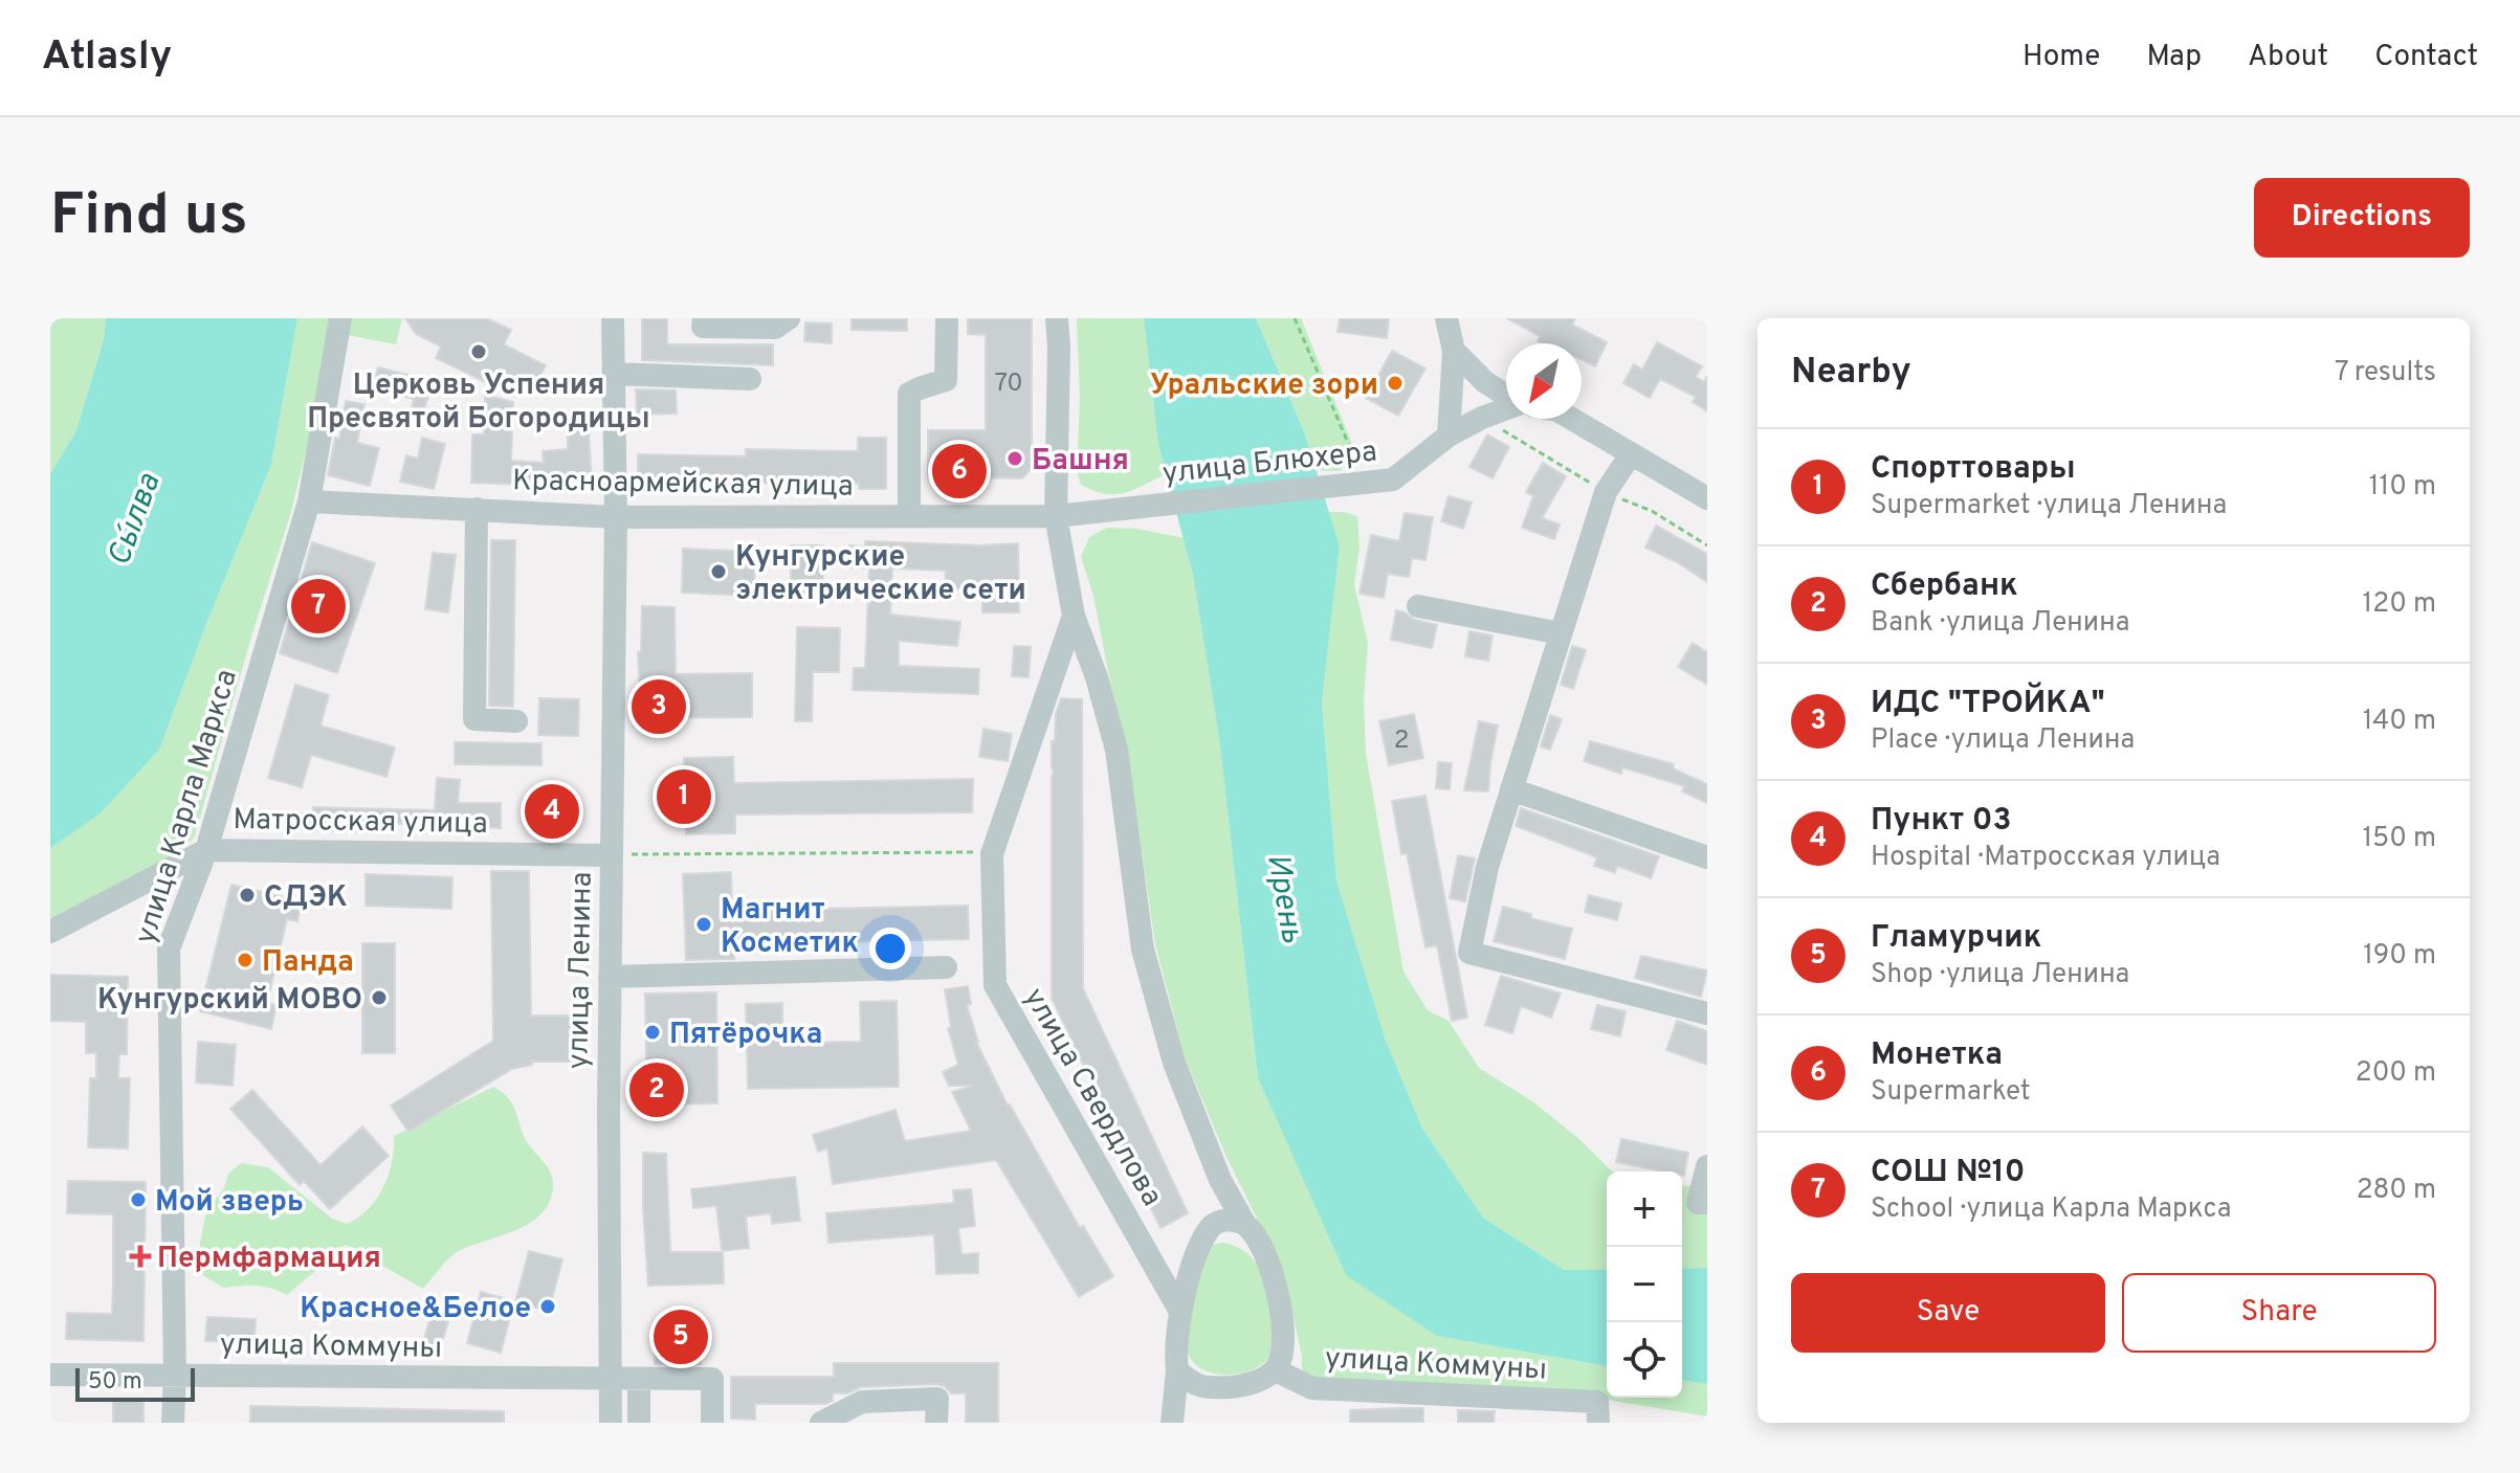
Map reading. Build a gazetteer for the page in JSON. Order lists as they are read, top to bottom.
{
  "streets": {
    "street": [
      "улица Блюхера",
      "Красноармейская улица",
      "улица Карла Маркса",
      "Матросская улица",
      "улица Ленина",
      "улица Свердлова",
      "улица Коммуны"
    ]
  },
  "crossings": [
    ["улица Блюхера", "Красноармейская улица"],
    ["улица Блюхера", "улица Свердлова"],
    ["Красноармейская улица", "улица Карла Маркса"],
    ["Красноармейская улица", "улица Ленина"],
    ["Красноармейская улица", "улица Свердлова"],
    ["улица Карла Маркса", "Матросская улица"],
    ["улица Карла Маркса", "улица Коммуны"],
    ["Матросская улица", "улица Ленина"],
    ["улица Ленина", "улица Коммуны"],
    ["улица Свердлова", "улица Коммуны"]
  ],
  "water": ["Сы́лва", "Ирень"],
  "places": {
    "other": [
      "Церковь Успения Пресвятой Богородицы",
      "Уральские зори",
      "Башня",
      "Кунгурские электрические сети",
      "СДЭК",
      "Магнит Косметик",
      "Панда",
      "Кунгурский МОВО",
      "Пятёрочка",
      "Мой зверь",
      "Красное&Белое"
    ],
    "health": ["Пермфармация"]
  },
  "house_numbers": ["70", "2"],
  "scale_bar": "50 m",
  "north": "bottom left",
  "page": {
    "header": "Atlasly",
    "nav": [
      "Home",
      "Map",
      "About",
      "Contact"
    ],
    "buttons": [
      "Directions",
      ["Save", "Share"]
    ],
    "title": "Find us",
    "heading": ["Nearby", "7 results"],
    "list": [
      {
        "mark": "1",
        "name": "Спорттовары",
        "note": "Supermarket · улица Ленина",
        "value": "110 m"
      },
      {
        "mark": "2",
        "name": "Сбербанк",
        "note": "Bank · улица Ленина",
        "value": "120 m"
      },
      {
        "mark": "3",
        "name": "ИДС \"ТРОЙКА\"",
        "note": "Place · улица Ленина",
        "value": "140 m"
      },
      {
        "mark": "4",
        "name": "Пункт 03",
        "note": "Hospital · Матросская улица",
        "value": "150 m"
      },
      {
        "mark": "5",
        "name": "Гламурчик",
        "note": "Shop · улица Ленина",
        "value": "190 m"
      },
      {
        "mark": "6",
        "name": "Монетка",
        "note": "Supermarket",
        "value": "200 m"
      },
      {
        "mark": "7",
        "name": "СОШ №10",
        "note": "School · улица Карла Маркса",
        "value": "280 m"
      }
    ],
    "pins": [
      "6",
      "7",
      "3",
      "1",
      "4",
      "2",
      "5"
    ],
    "map_buttons": ["+", "−"],
    "scale": "50 m"
  }
}
